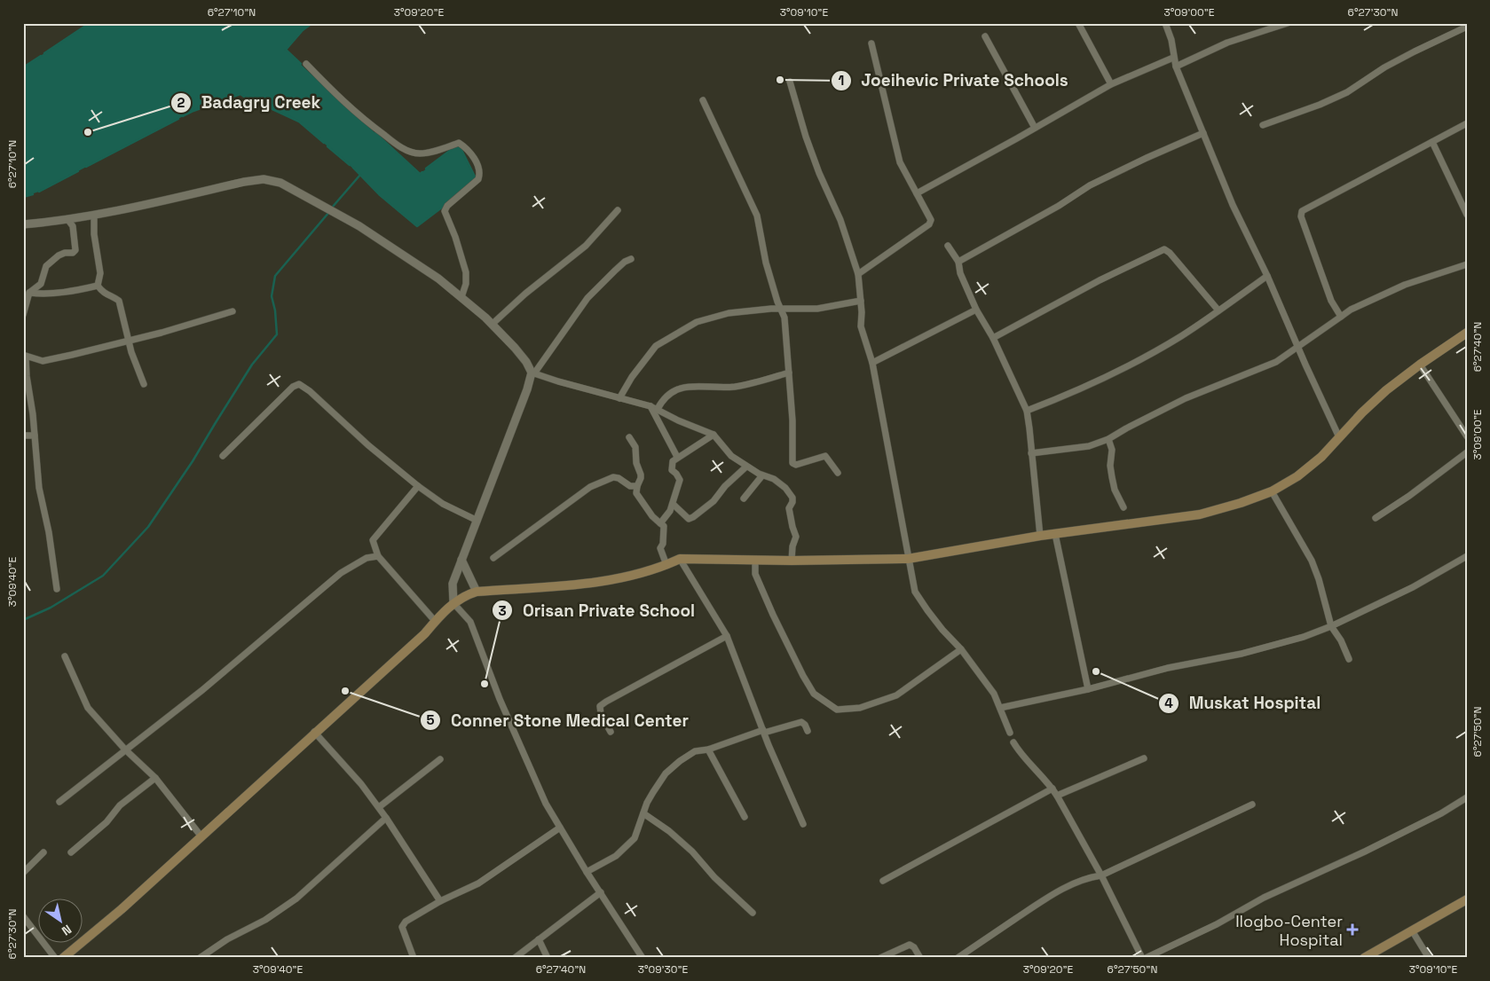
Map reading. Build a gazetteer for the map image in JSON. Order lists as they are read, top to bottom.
{
  "places": {
    "other": [
      "Joeihevic Private Schools",
      "Badagry Creek",
      "Muskat Hospital",
      "Orisan Private School",
      "Conner Stone Medical Center"
    ],
    "health": ["Ilogbo-Center Hospital"]
  },
  "north": "bottom right",
  "coordinates": [
    "6°27'10\"N",
    "3°09'20\"E",
    "3°09'10\"E",
    "3°09'00\"E",
    "6°27'30\"N",
    "6°27'40\"N",
    "3°09'40\"E",
    "6°27'50\"N",
    "3°09'30\"E"
  ]
}
